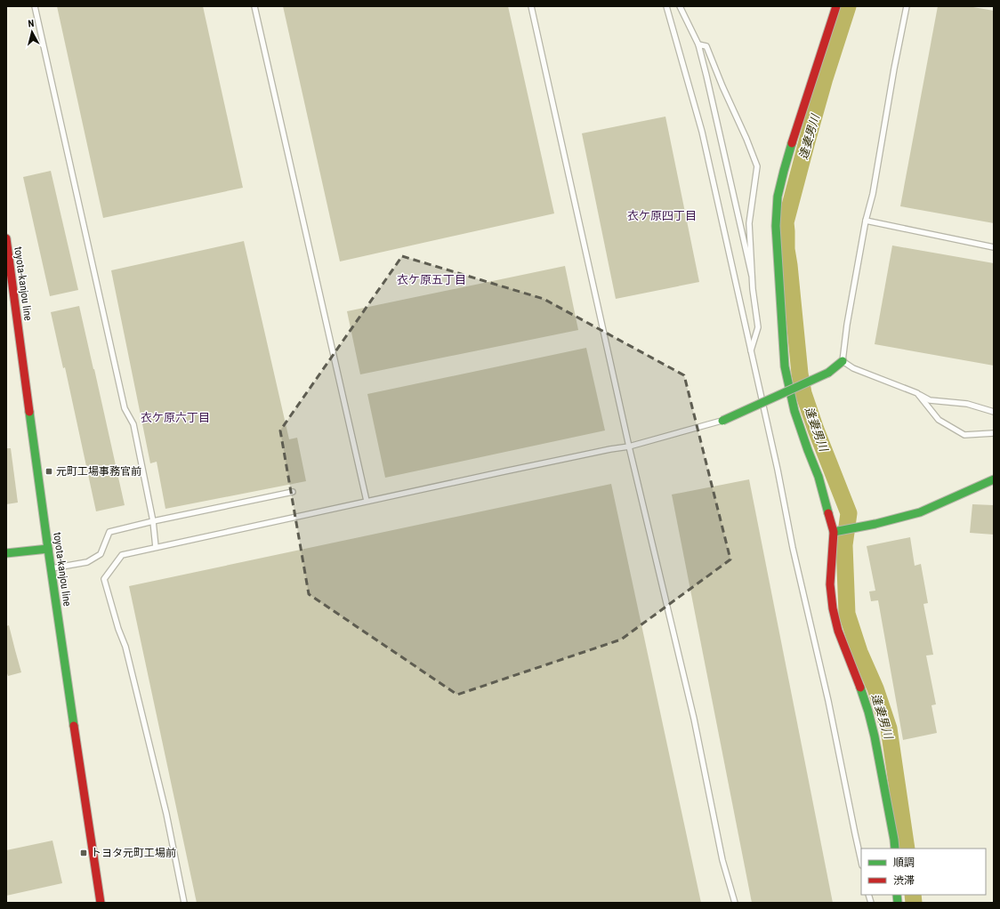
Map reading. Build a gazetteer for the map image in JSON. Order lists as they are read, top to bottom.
{
  "streets": {
    "street": ["toyota-kanjou line"]
  },
  "districts": ["衣ケ原四丁目", "衣ケ原五丁目", "衣ケ原六丁目"],
  "water": ["逢妻男川"],
  "places": {
    "transit": ["元町工場事務官前", "トヨタ元町工場前"]
  },
  "legend": ["順調", "渋滞"],
  "north": "top"
}
